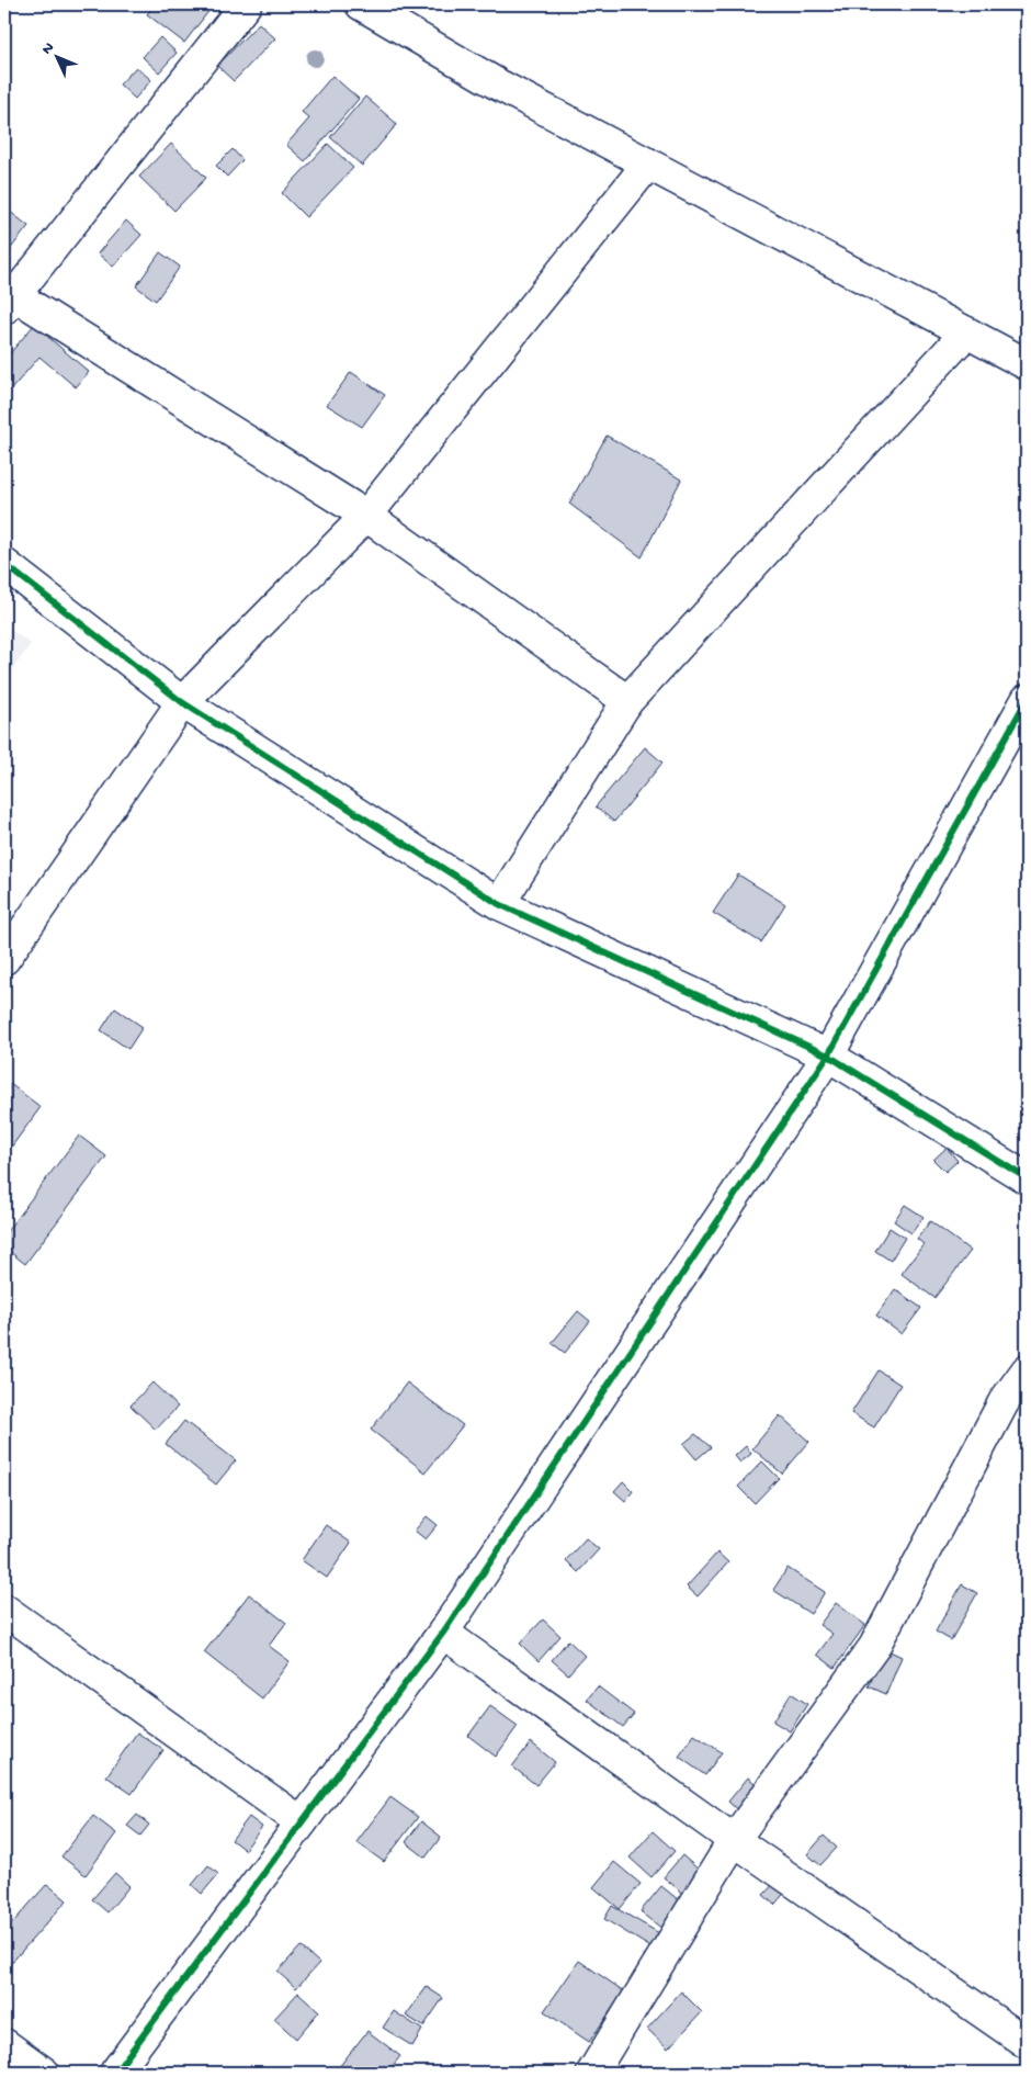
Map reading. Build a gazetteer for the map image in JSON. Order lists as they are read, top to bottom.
{
  "north": "top left"
}
